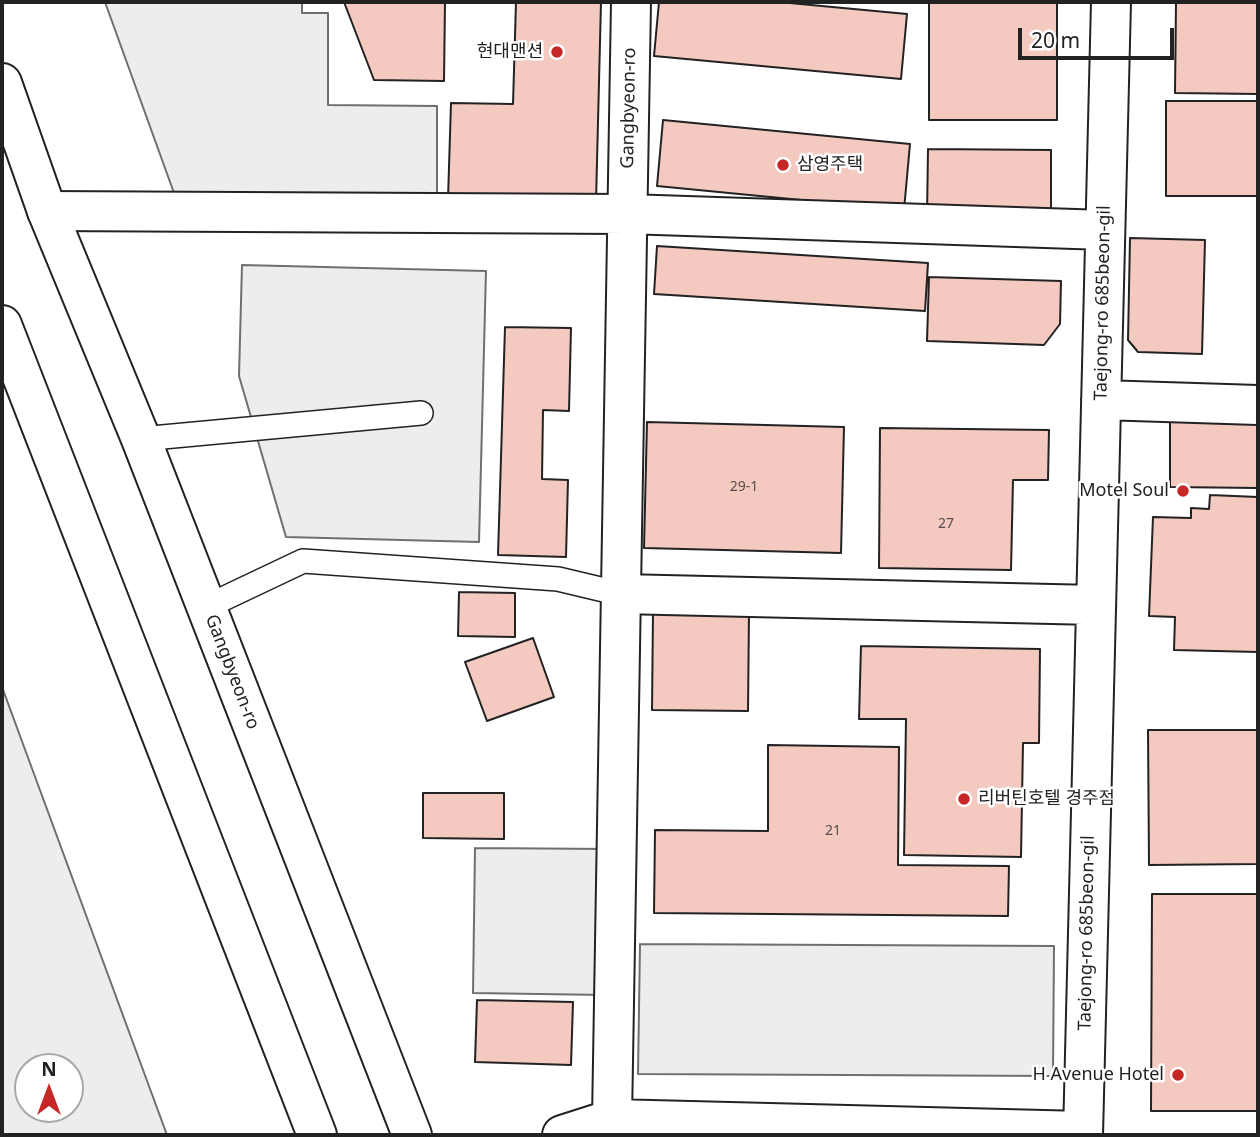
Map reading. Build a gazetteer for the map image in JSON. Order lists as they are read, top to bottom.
{
  "streets": {
    "street": ["Gangbyeon-ro", "Taejong-ro 685beon-gil"]
  },
  "places": [
    "현대맨션",
    "삼영주택",
    "Motel Soul",
    "리버틴호텔 경주점",
    "H Avenue Hotel"
  ],
  "house_numbers": ["29-1", "27", "21"],
  "scale_bar": "20 m",
  "north": "top"
}
